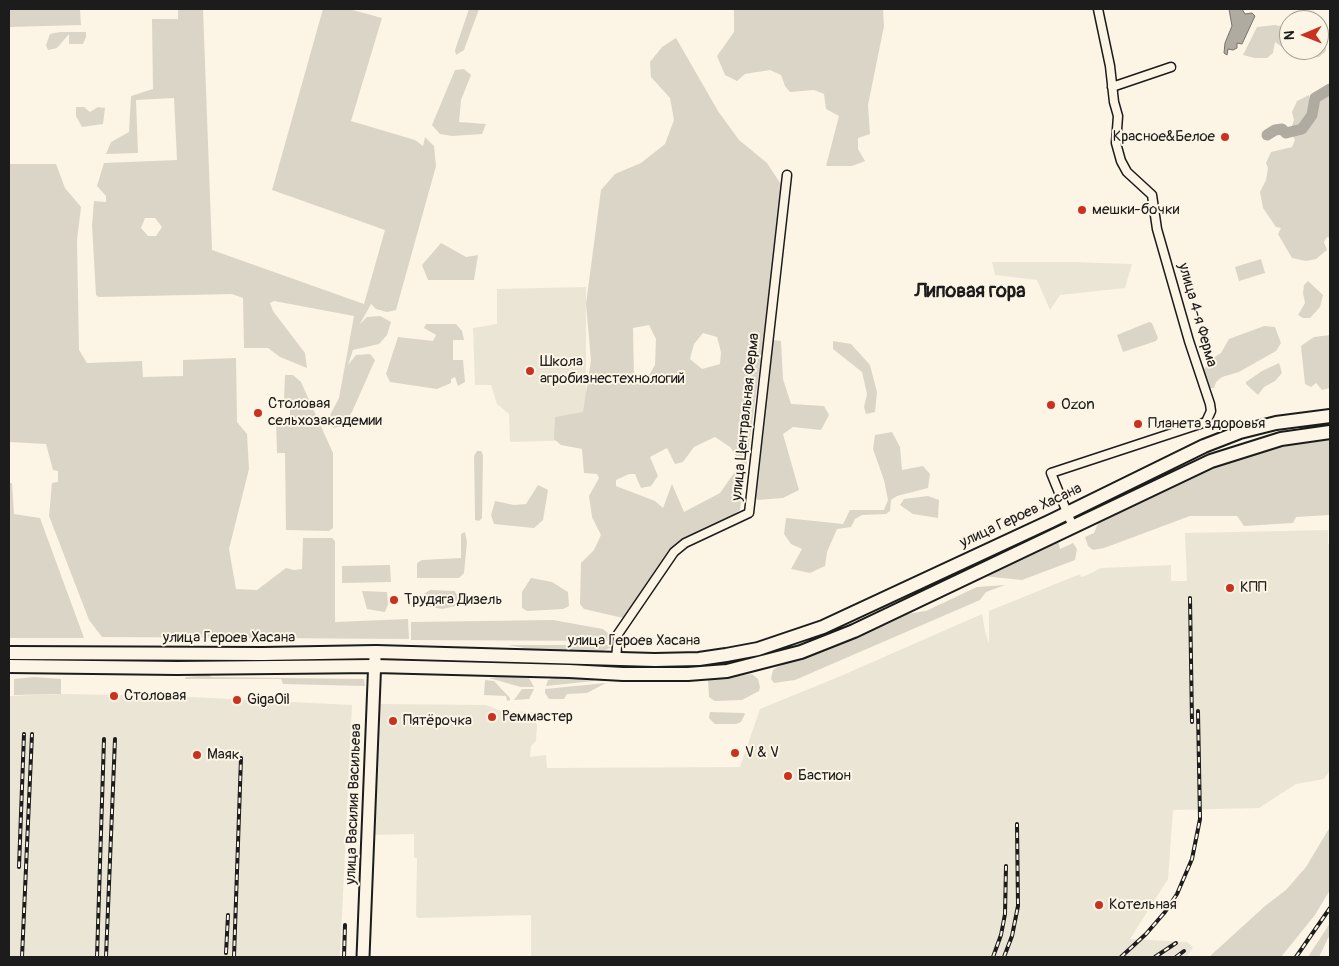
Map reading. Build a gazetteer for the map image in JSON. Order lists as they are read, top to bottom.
{
  "streets": {
    "main road": ["улица Героев Хасана", "улица Василия Васильева"],
    "street": ["улица 4-я Ферма", "улица Центральная Ферма"]
  },
  "crossings": [
    ["улица 4-я Ферма", "улица Героев Хасана"],
    ["улица Центральная Ферма", "улица Героев Хасана"],
    ["улица Героев Хасана", "улица Василия Васильева"]
  ],
  "districts": ["Липовая гора"],
  "places": [
    "Красное&Белое",
    "мешки-бочки",
    "Школа агробизнестехнологий",
    "Ozon",
    "Столовая сельхозакадемии",
    "Планета здоровья",
    "КПП",
    "Трудяга Дизель",
    "Столовая",
    "GigaOil",
    "Реммастер",
    "Пятёрочка",
    "V & V",
    "Маяк",
    "Бастион",
    "Котельная"
  ],
  "north": "left"
}
